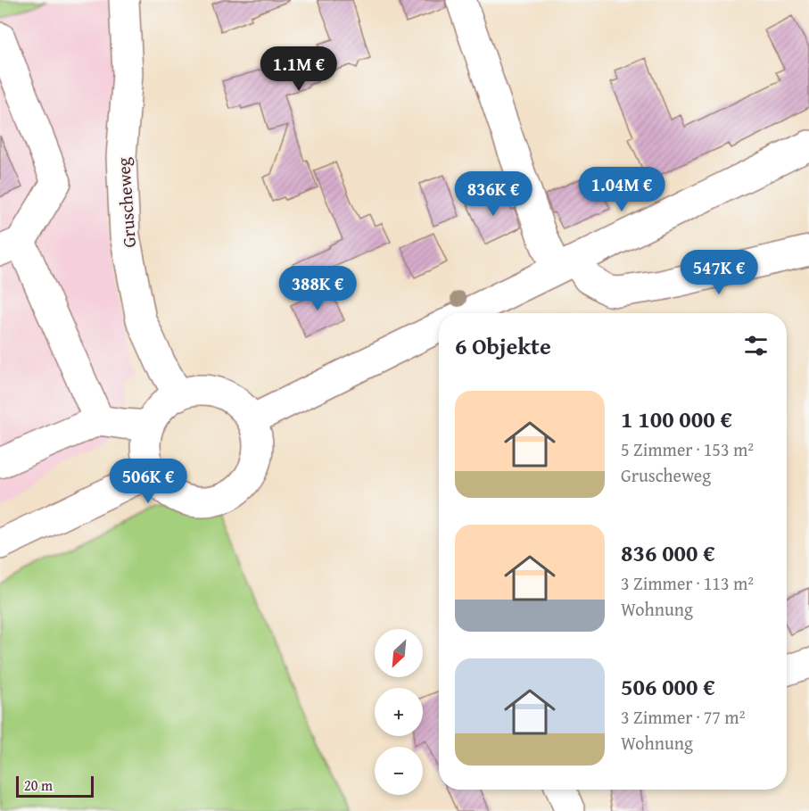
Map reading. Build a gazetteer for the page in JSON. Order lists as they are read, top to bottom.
{
  "streets": {
    "street": ["Gruscheweg"]
  },
  "scale_bar": "20 m",
  "north": "bottom left",
  "page": {
    "price": [
      "1.1M €",
      "1.04M €",
      "836K €",
      "547K €",
      "388K €",
      "506K €"
    ],
    "heading": "6 Objekte",
    "list": [
      {
        "name": "1 100 000 €",
        "note": "5 Zimmer · 153 m² · Gruscheweg"
      },
      {
        "name": "836 000 €",
        "note": "3 Zimmer · 113 m² · Wohnung"
      },
      {
        "name": "506 000 €",
        "note": "3 Zimmer · 77 m² · Wohnung"
      }
    ],
    "map_buttons": ["+", "−"],
    "scale": "20 m"
  }
}
